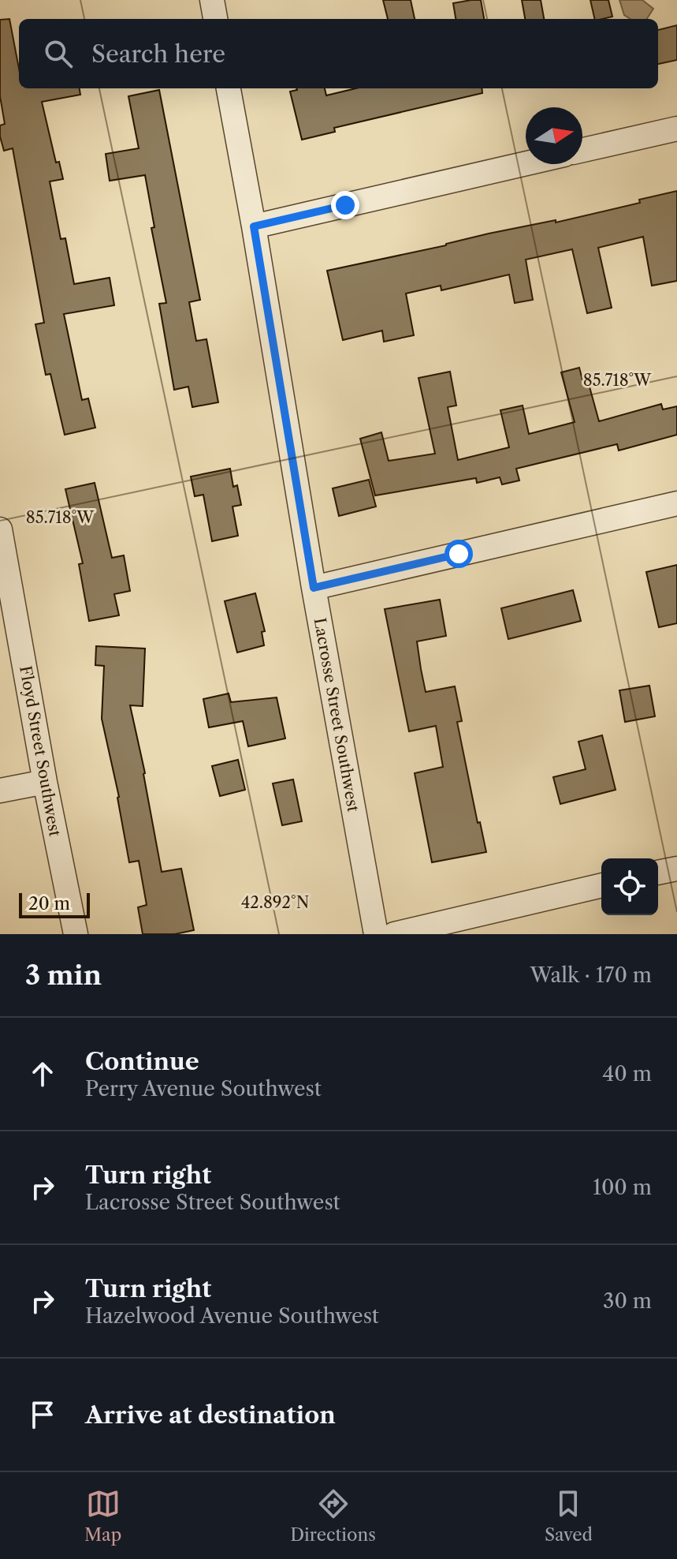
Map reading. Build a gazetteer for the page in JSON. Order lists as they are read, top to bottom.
{
  "streets": {
    "street": ["Lacrosse Street Southwest", "Floyd Street Southwest"]
  },
  "scale_bar": "20 m",
  "north": "right",
  "page": {
    "search": "Search here",
    "scale": "20 m",
    "heading": ["3 min", "Walk · 170 m"],
    "list": [
      ["Continue", "Perry Avenue Southwest", "40 m"],
      ["Turn right", "Lacrosse Street Southwest", "100 m"],
      ["Turn right", "Hazelwood Avenue Southwest", "30 m"],
      "Arrive at destination"
    ],
    "nav": ["Map", "Directions", "Saved"]
  },
  "coordinates": ["85.718°W", "42.892°N"]
}
